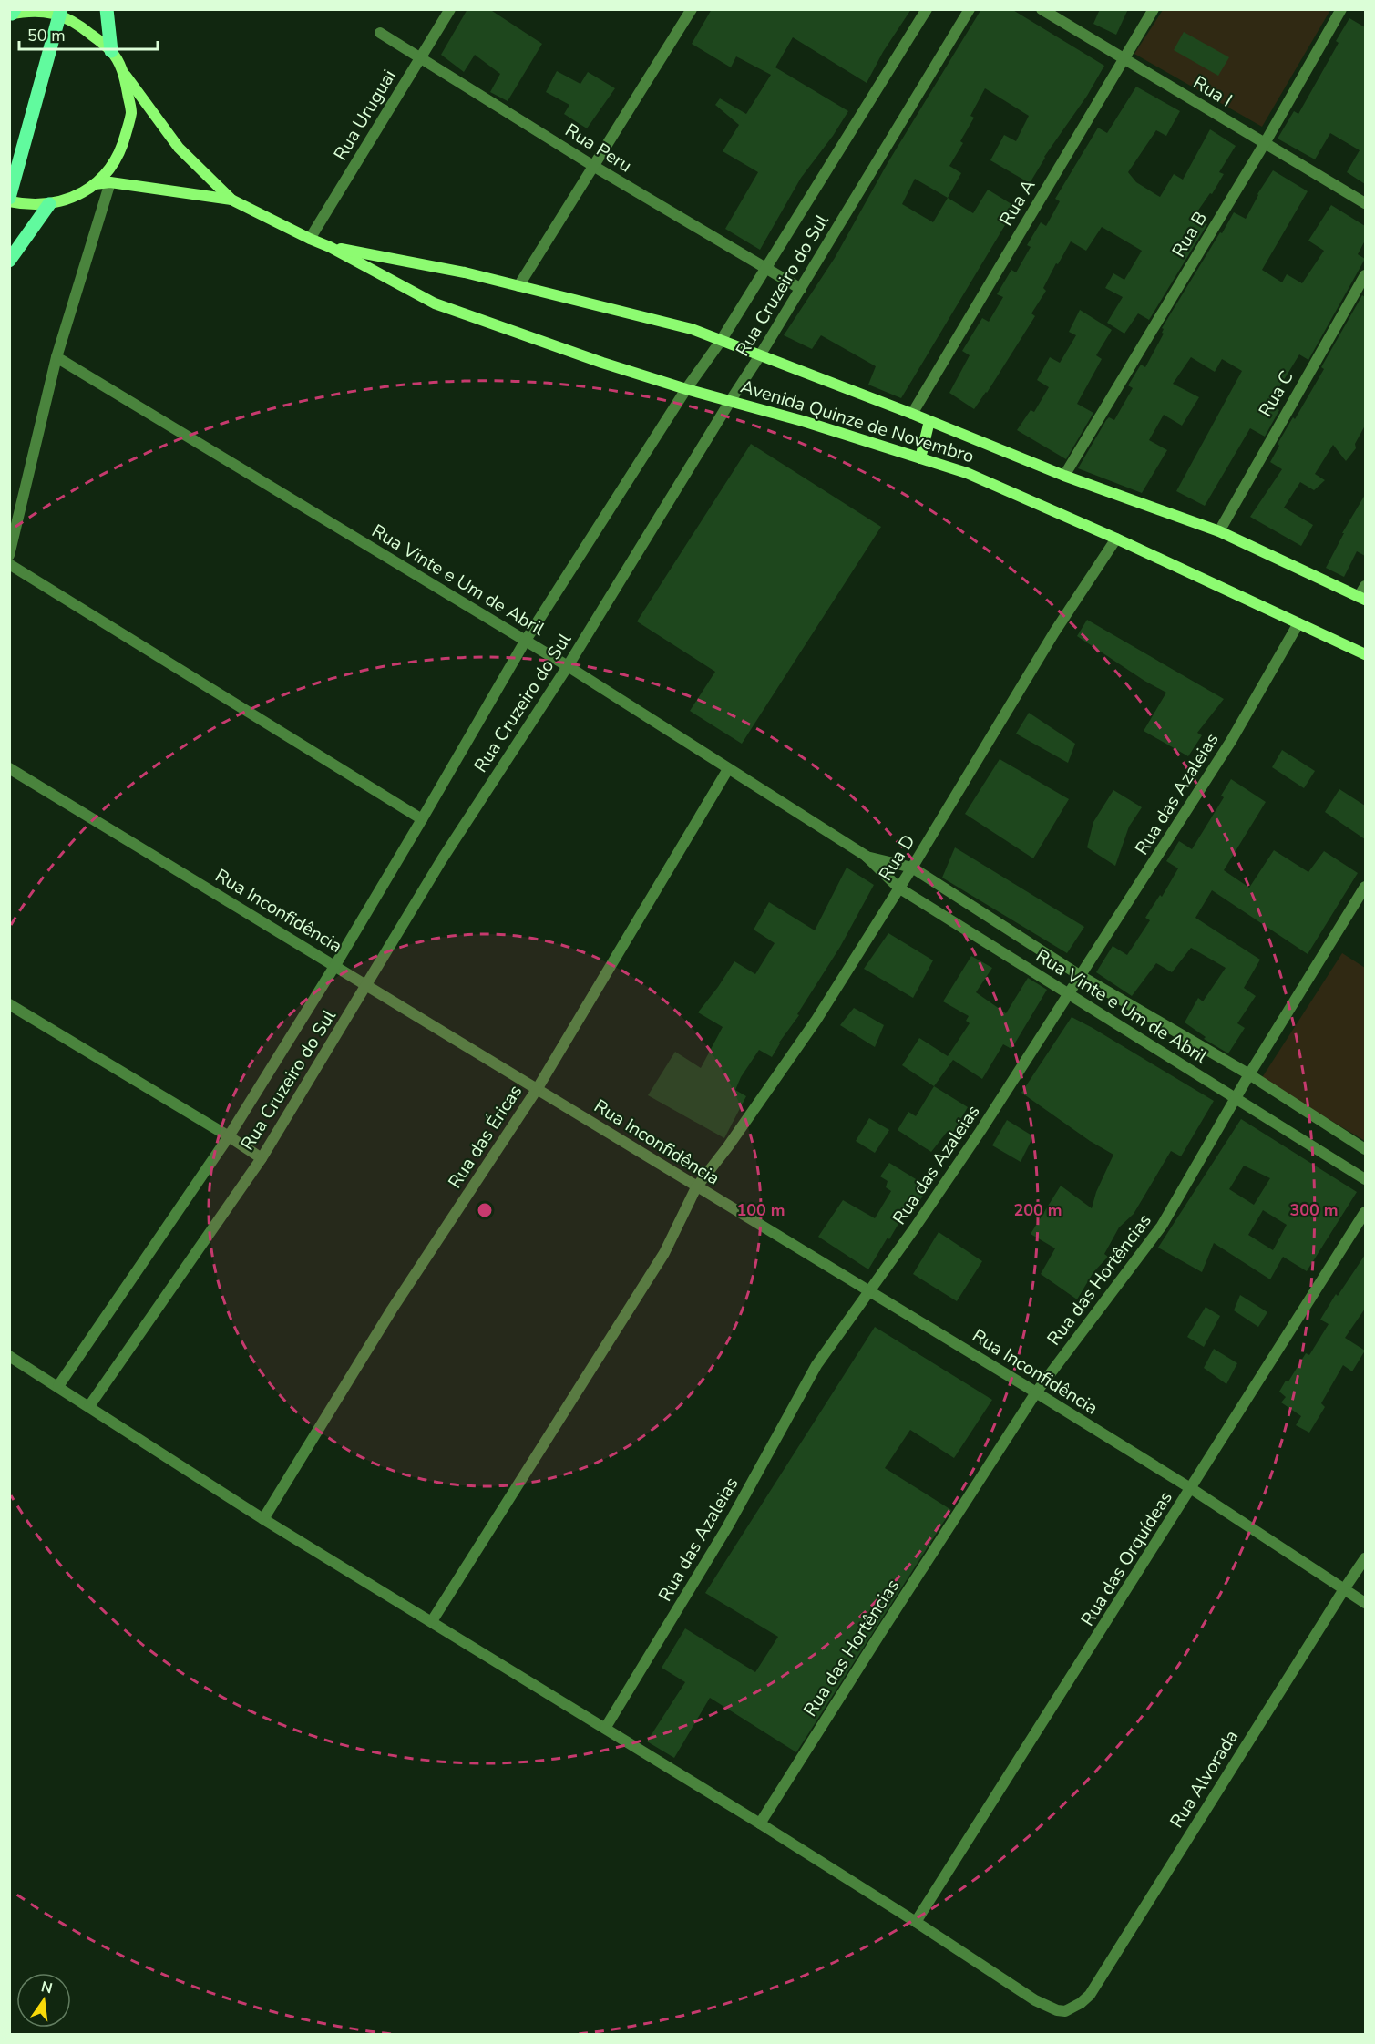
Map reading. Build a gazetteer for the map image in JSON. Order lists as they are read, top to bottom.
{
  "streets": {
    "main road": ["Avenida Quinze de Novembro"],
    "street": [
      "Rua I",
      "Rua Uruguai",
      "Rua Peru",
      "Rua A",
      "Rua B",
      "Rua Cruzeiro do Sul",
      "Rua C",
      "Rua Vinte e Um de Abril",
      "Rua das Azaleias",
      "Rua D",
      "Rua Inconfidência",
      "Rua das Éricas",
      "Rua das Hortências",
      "Rua das Orquídeas",
      "Rua Alvorada"
    ]
  },
  "crossings": [
    ["Rua I", "Rua A"],
    ["Rua I", "Rua B"],
    ["Rua Uruguai", "Rua Peru"],
    ["Rua Uruguai", "Avenida Quinze de Novembro"],
    ["Rua Peru", "Rua Cruzeiro do Sul"],
    ["Rua A", "Avenida Quinze de Novembro"],
    ["Rua B", "Avenida Quinze de Novembro"],
    ["Rua Cruzeiro do Sul", "Avenida Quinze de Novembro"],
    ["Rua Cruzeiro do Sul", "Rua Vinte e Um de Abril"],
    ["Rua Cruzeiro do Sul", "Rua Inconfidência"],
    ["Rua C", "Avenida Quinze de Novembro"],
    ["Avenida Quinze de Novembro", "Rua das Azaleias"],
    ["Avenida Quinze de Novembro", "Rua D"],
    ["Rua Vinte e Um de Abril", "Rua das Azaleias"],
    ["Rua Vinte e Um de Abril", "Rua D"],
    ["Rua Vinte e Um de Abril", "Rua das Éricas"],
    ["Rua Vinte e Um de Abril", "Rua das Hortências"],
    ["Rua das Azaleias", "Rua Inconfidência"],
    ["Rua D", "Rua Inconfidência"],
    ["Rua Inconfidência", "Rua das Éricas"],
    ["Rua Inconfidência", "Rua das Hortências"],
    ["Rua Inconfidência", "Rua das Orquídeas"],
    ["Rua Inconfidência", "Rua Alvorada"],
    ["Rua das Orquídeas", "Rua Alvorada"]
  ],
  "scale_bar": "50 m",
  "north": "top",
  "rings": ["100 m", "200 m", "300 m"]
}
